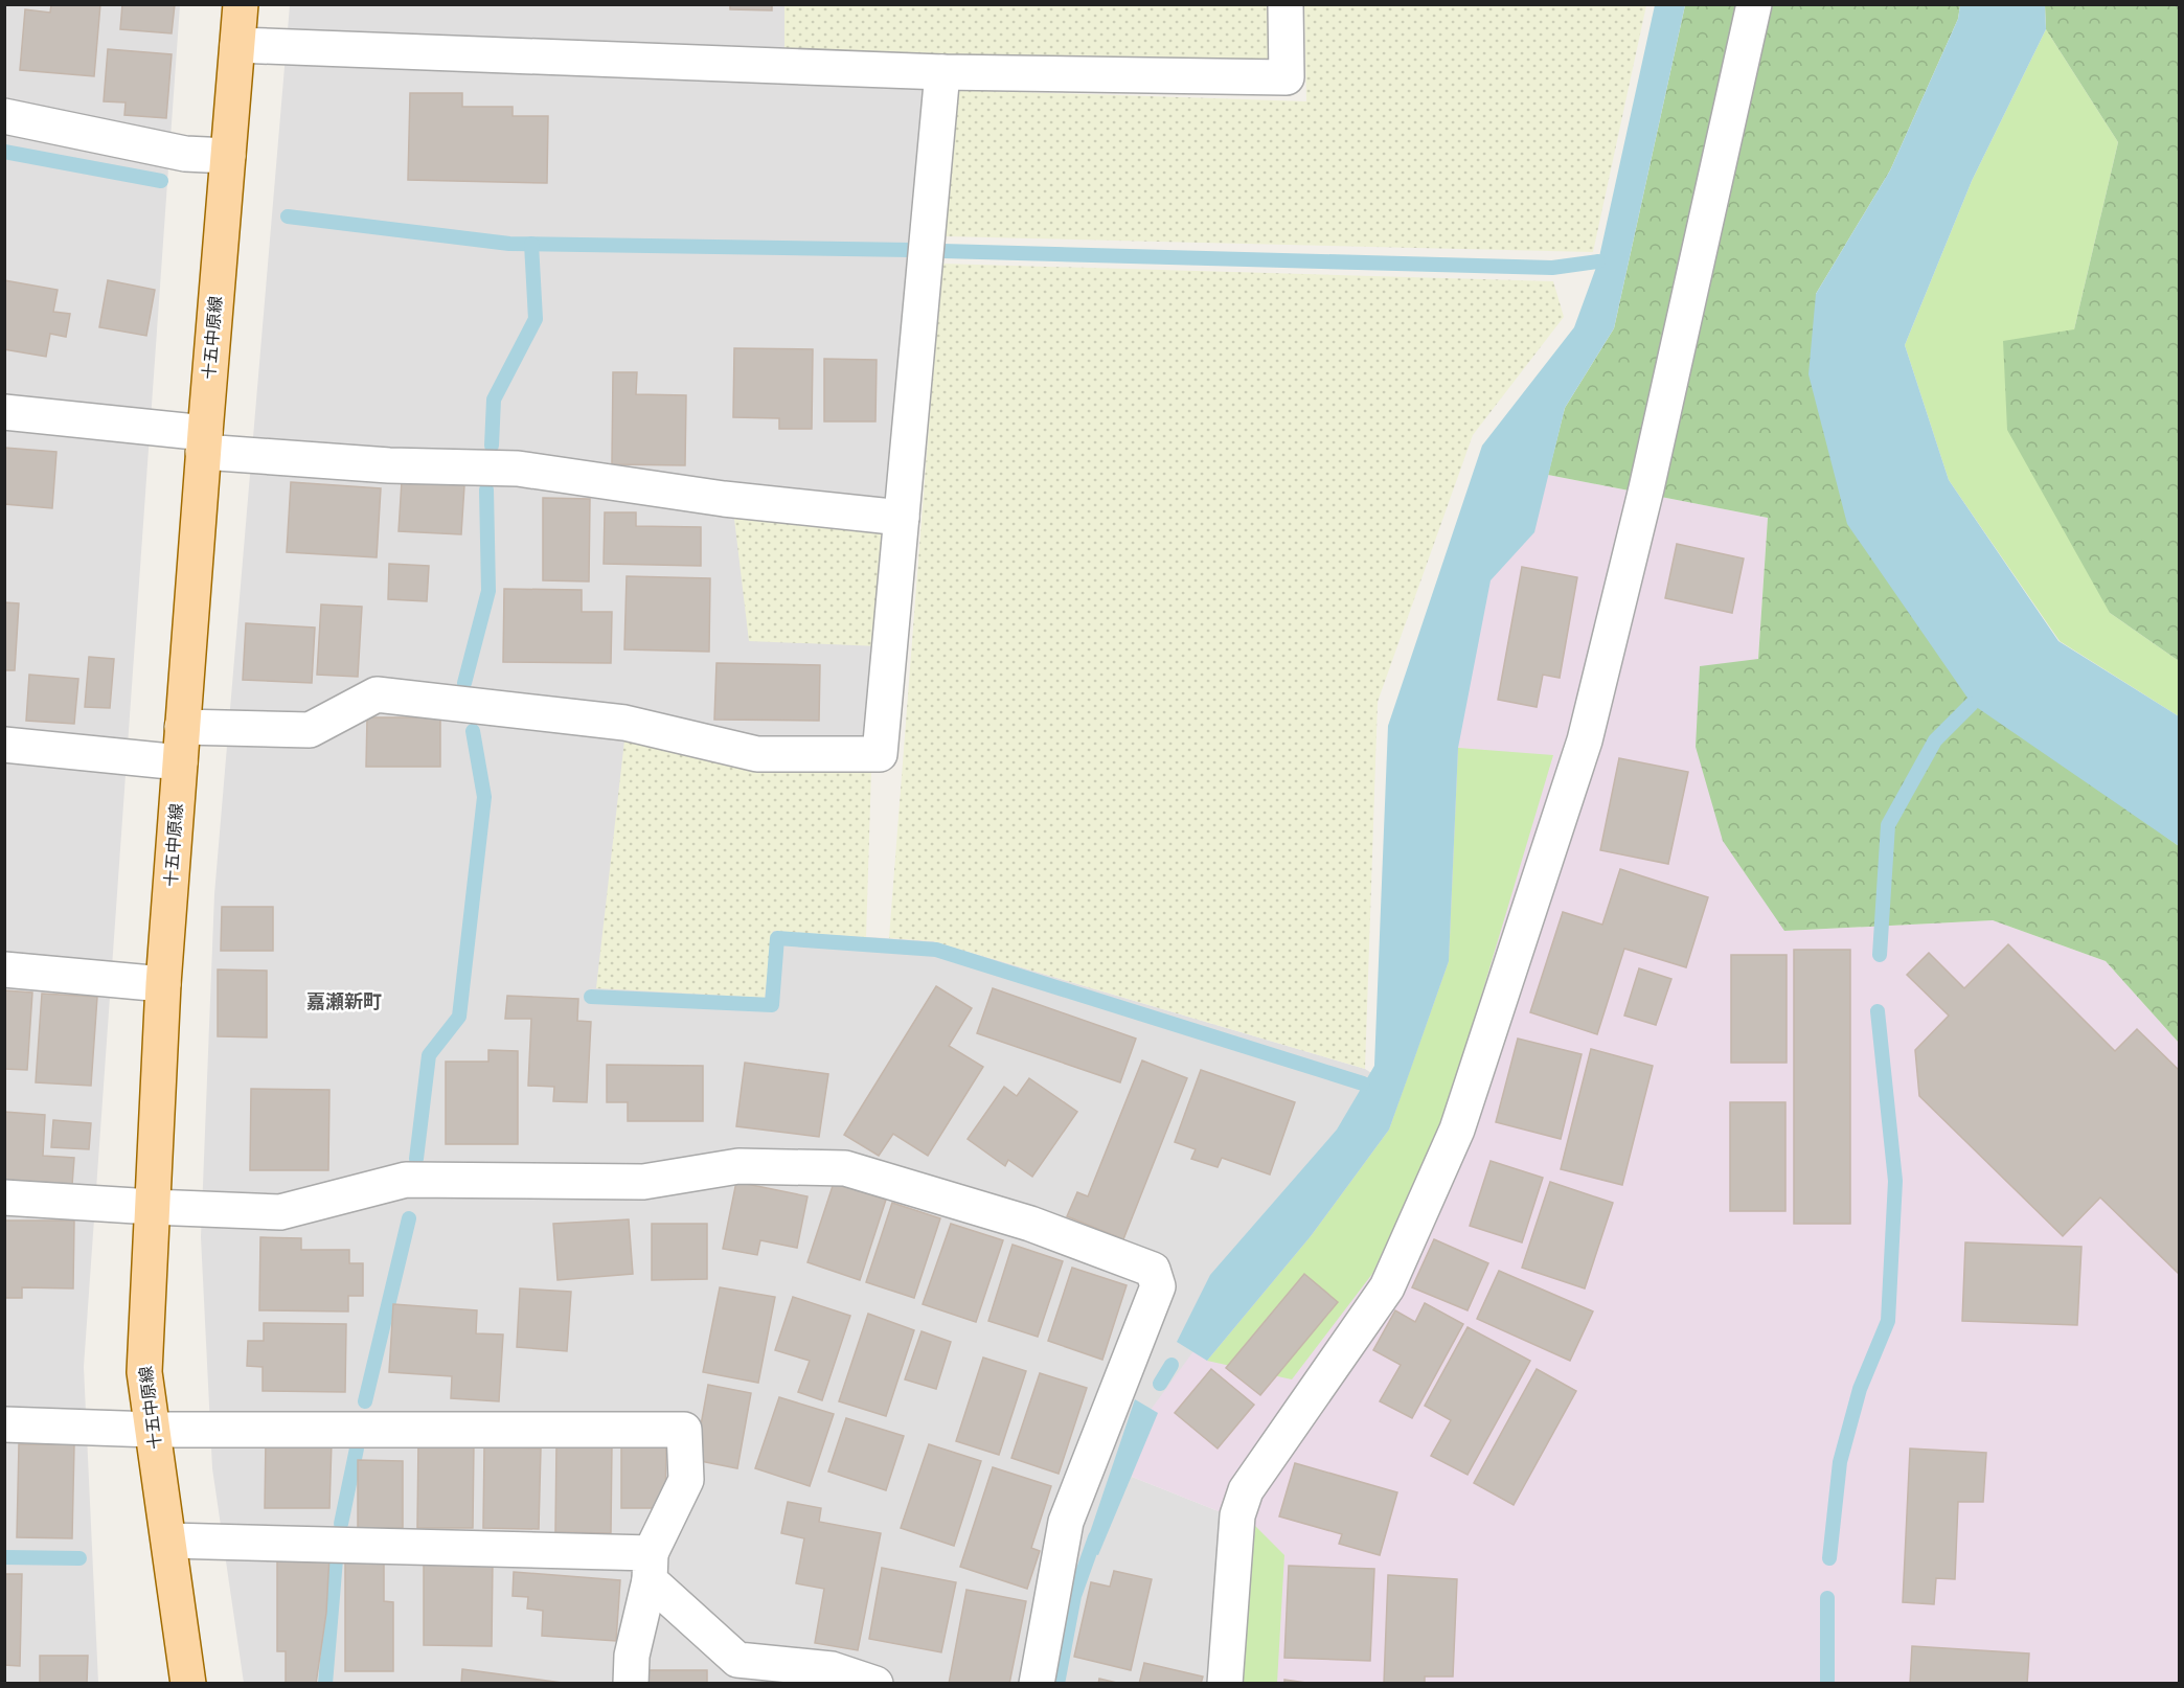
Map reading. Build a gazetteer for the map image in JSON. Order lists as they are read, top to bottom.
{
  "streets": {
    "main road": ["十五中原線"]
  },
  "districts": ["嘉瀬新町"]
}
